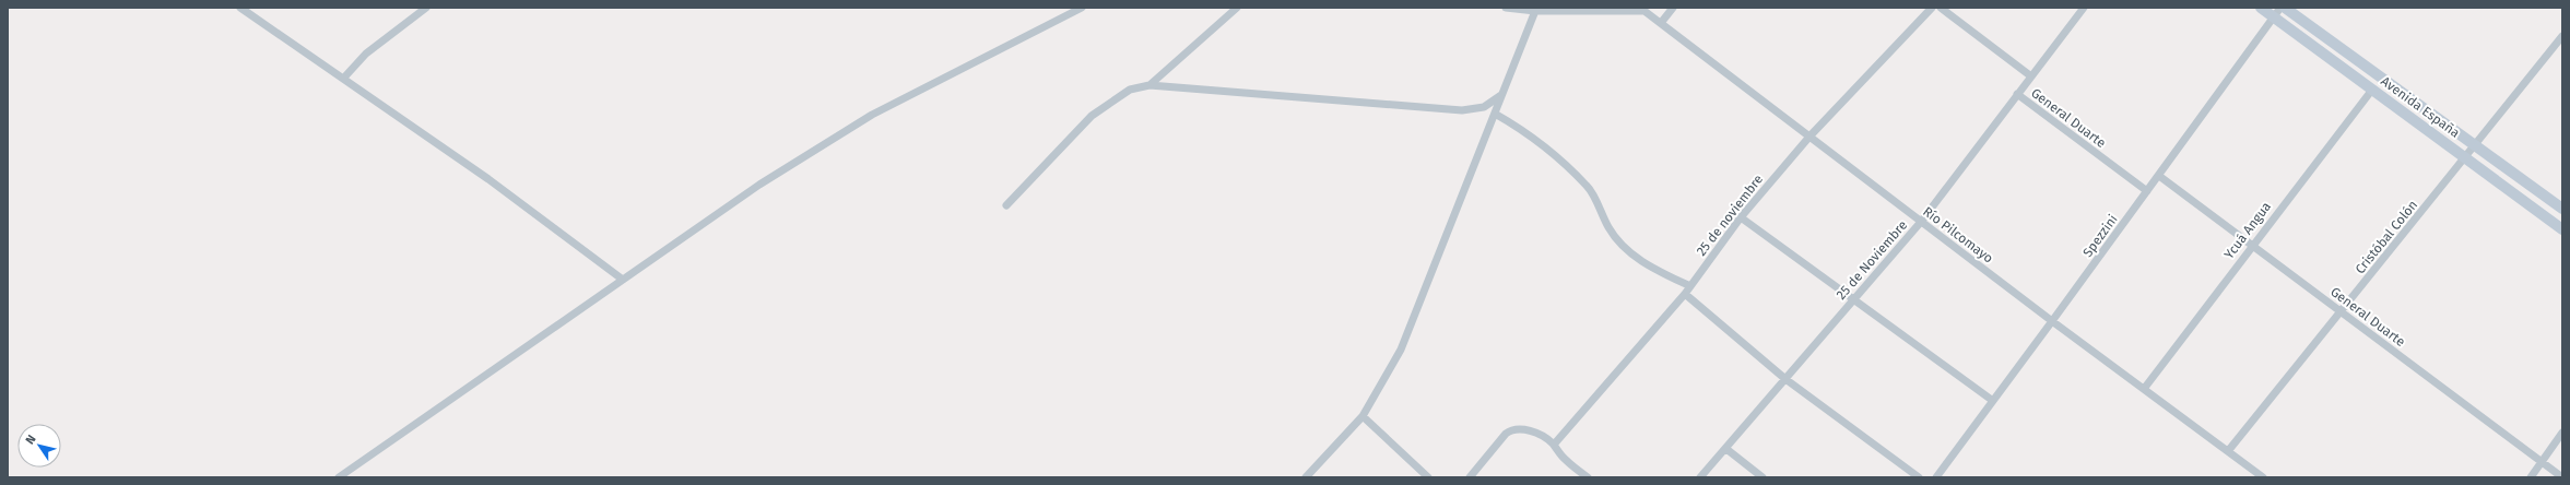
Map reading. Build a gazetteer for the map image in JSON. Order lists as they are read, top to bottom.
{
  "streets": {
    "street": [
      "Avenida España",
      "General Duarte",
      "25 de noviembre",
      "Ycuá Angua",
      "Río Pilcomayo",
      "Spezzini",
      "Cristóbal Colón",
      "25 de Noviembre"
    ]
  },
  "crossings": [
    ["Avenida España", "Ycuá Angua"],
    ["Avenida España", "Spezzini"],
    ["Avenida España", "Cristóbal Colón"],
    ["General Duarte", "Ycuá Angua"],
    ["General Duarte", "Spezzini"],
    ["General Duarte", "Cristóbal Colón"],
    ["General Duarte", "25 de Noviembre"],
    ["25 de noviembre", "Río Pilcomayo"],
    ["Ycuá Angua", "Río Pilcomayo"],
    ["Río Pilcomayo", "Spezzini"],
    ["Río Pilcomayo", "Cristóbal Colón"],
    ["Río Pilcomayo", "25 de Noviembre"]
  ],
  "north": "top left"
}
